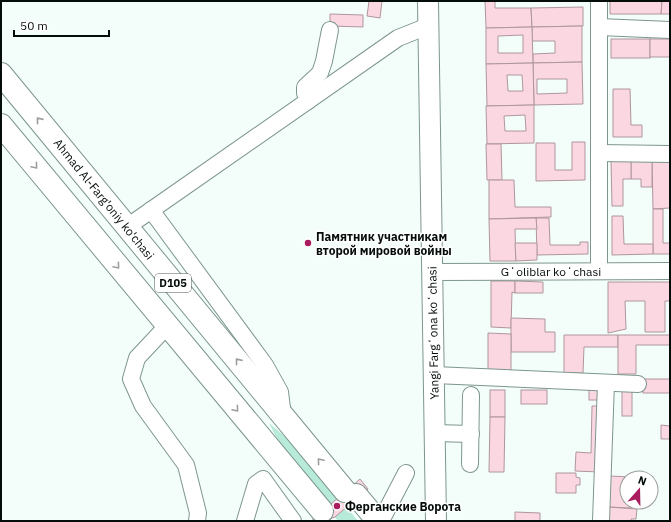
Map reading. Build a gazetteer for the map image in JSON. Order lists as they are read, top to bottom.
{
  "streets": {
    "highway": ["Ahmad Al-Farg'oniy ko'chasi", "D105"],
    "main road": ["Yangi Fargʻona koʻchasi"],
    "street": ["Gʻoliblar koʻchasi"]
  },
  "crossings": [
    ["Gʻoliblar koʻchasi", "Yangi Fargʻona koʻchasi"]
  ],
  "places": ["Памятник участникам второй мировой войны", "Ферганские Ворота"],
  "scale_bar": "50 m",
  "north": "top"
}
